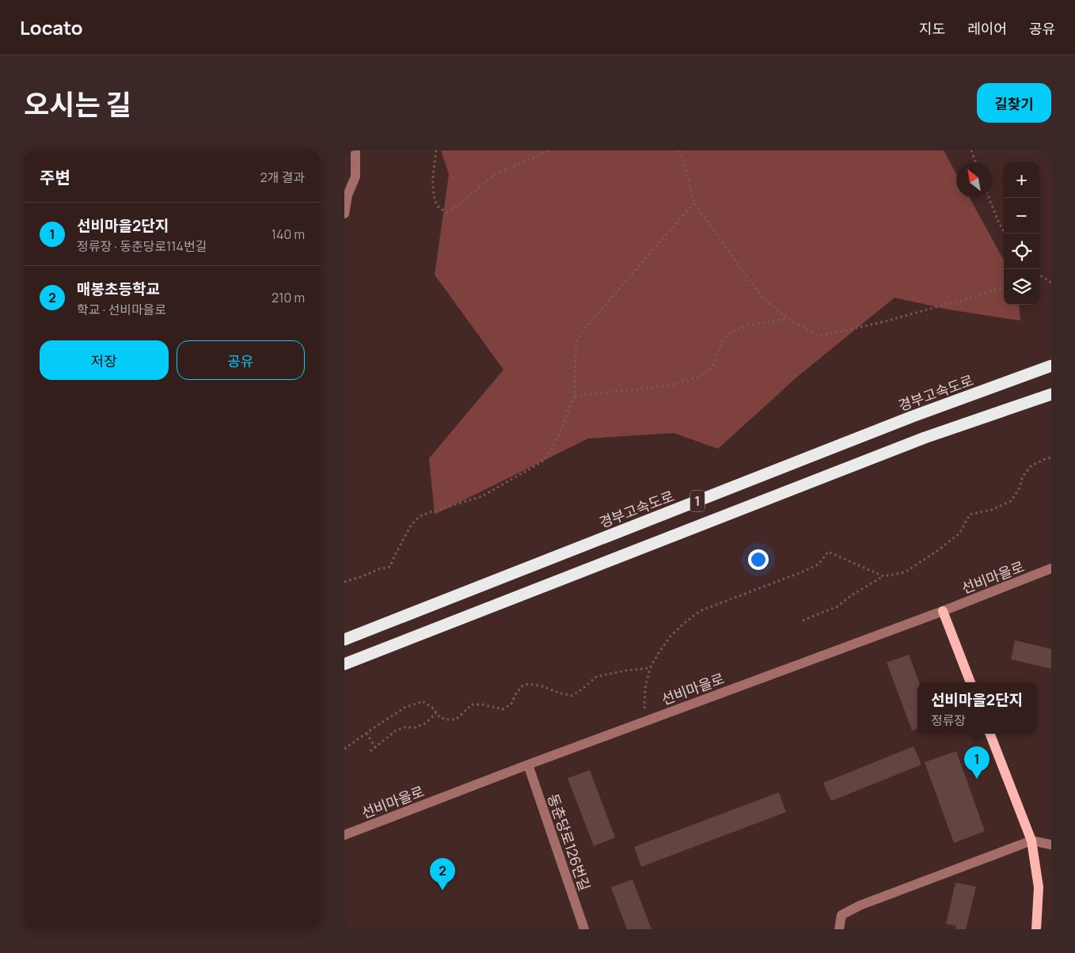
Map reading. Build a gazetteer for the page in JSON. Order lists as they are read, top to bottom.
{
  "streets": {
    "highway": ["경부고속도로", "1"],
    "street": ["선비마을로", "동춘당로126번길"]
  },
  "crossings": [
    ["선비마을로", "동춘당로126번길"]
  ],
  "north": "top left",
  "page": {
    "header": "Locato",
    "nav": ["지도", "레이어", "공유"],
    "title": "오시는 길",
    "buttons": [
      "길찾기",
      ["저장", "공유"]
    ],
    "heading": ["주변", "2개 결과"],
    "map_buttons": ["+", "−"],
    "list": [
      {
        "mark": "1",
        "name": "선비마을2단지",
        "note": "정류장 · 동춘당로114번길",
        "value": "140 m"
      },
      {
        "mark": "2",
        "name": "매봉초등학교",
        "note": "학교 · 선비마을로",
        "value": "210 m"
      }
    ],
    "popup": ["선비마을2단지", "정류장"],
    "pins": ["1", "2"]
  }
}
